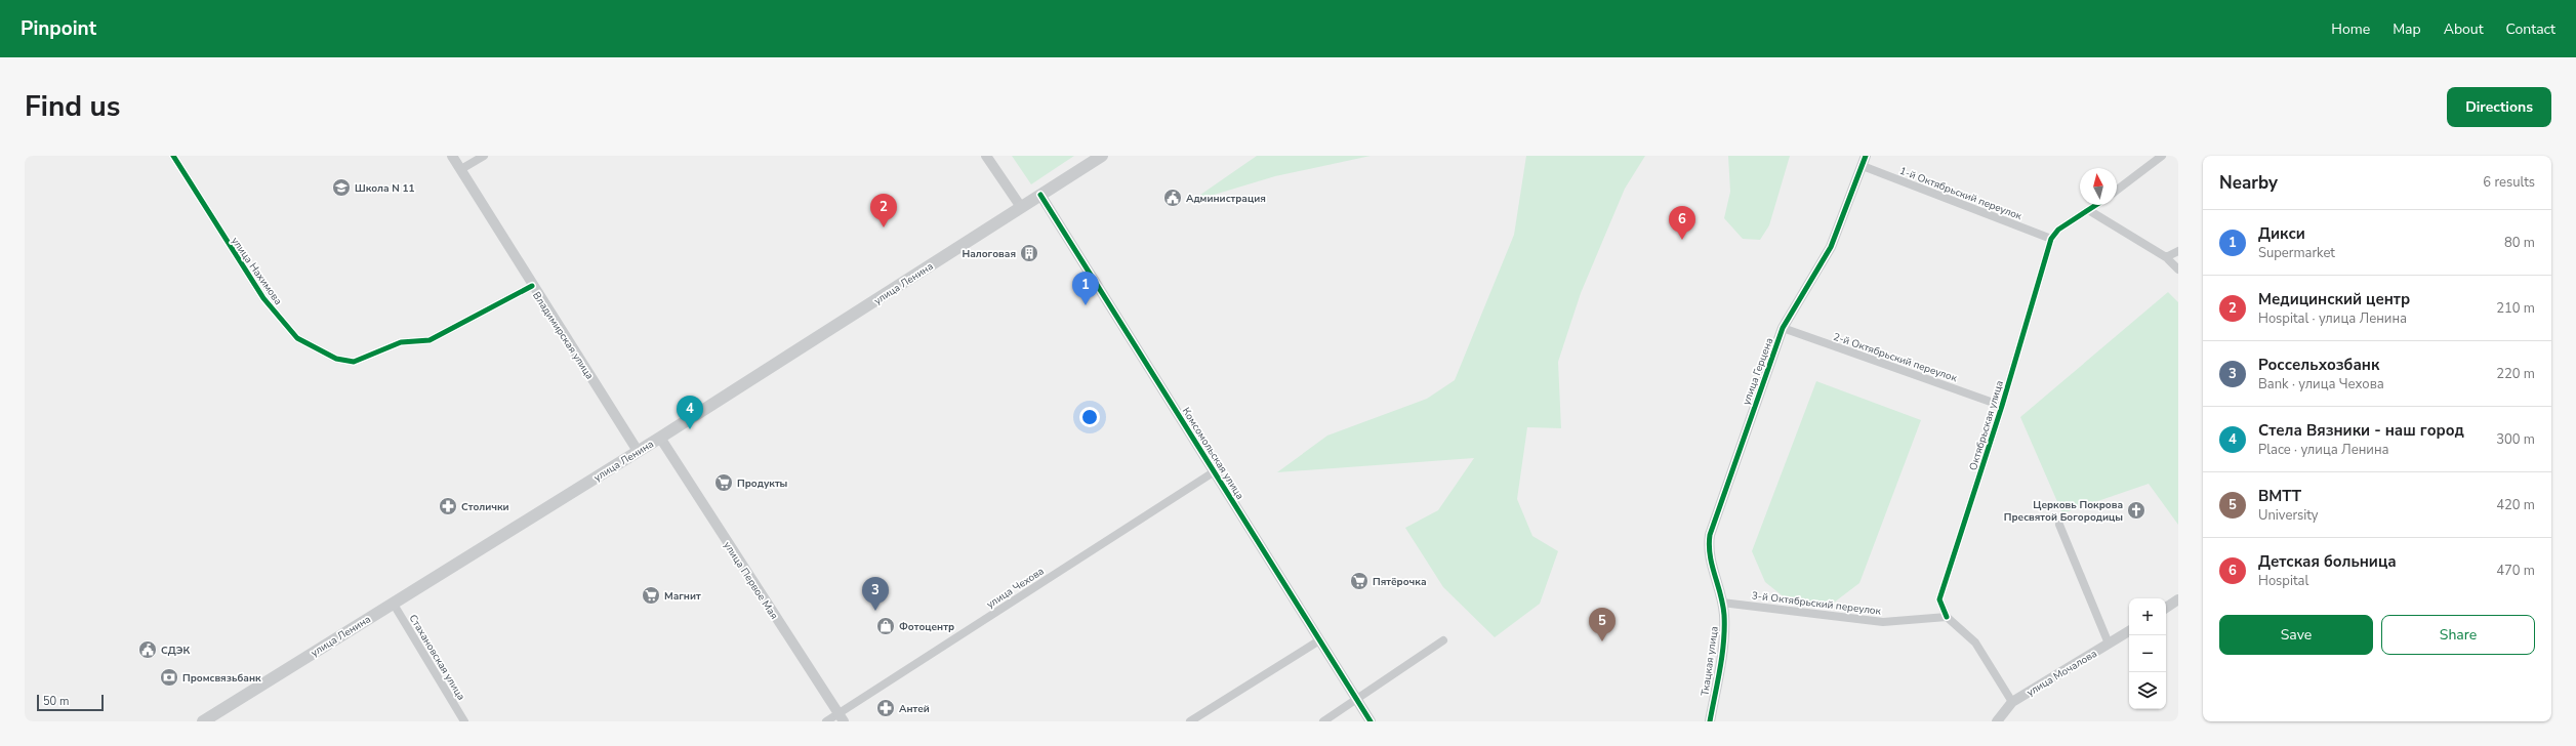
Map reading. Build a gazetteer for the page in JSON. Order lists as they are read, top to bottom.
{
  "streets": {
    "main road": ["улица Ленина"],
    "street": [
      "1-й Октябрьский переулок",
      "улица Нахимова",
      "Владимирская улица",
      "2-й Октябрьский переулок",
      "улица Герцена",
      "Октябрьская улица",
      "Комсомольская улица",
      "улица Первое Мая",
      "улица Чехова",
      "3-й Октябрьский переулок",
      "Стахановская улица",
      "Ткацкая улица",
      "улица Мочалова"
    ]
  },
  "crossings": [
    ["1-й Октябрьский переулок", "улица Герцена"],
    ["1-й Октябрьский переулок", "Октябрьская улица"],
    ["улица Нахимова", "Владимирская улица"],
    ["улица Ленина", "Владимирская улица"],
    ["улица Ленина", "Комсомольская улица"],
    ["улица Ленина", "улица Первое Мая"],
    ["улица Ленина", "Стахановская улица"],
    ["2-й Октябрьский переулок", "улица Герцена"],
    ["2-й Октябрьский переулок", "Октябрьская улица"],
    ["улица Герцена", "3-й Октябрьский переулок"],
    ["улица Герцена", "Ткацкая улица"],
    ["Октябрьская улица", "3-й Октябрьский переулок"],
    ["Комсомольская улица", "улица Чехова"],
    ["улица Первое Мая", "улица Чехова"],
    ["3-й Октябрьский переулок", "Ткацкая улица"]
  ],
  "places": {
    "school or university": ["Школа N 11"],
    "public building": ["Администрация", "СДЭК"],
    "building": ["Налоговая"],
    "supermarket": ["Продукты", "Пятёрочка", "Магнит"],
    "pharmacy": ["Столички", "Антей"],
    "church": ["Церковь Покрова Пресвятой Богородицы"],
    "shop": ["Фотоцентр"],
    "bank": ["Промсвязьбанк"]
  },
  "scale_bar": "50 m",
  "north": "top",
  "page": {
    "header": "Pinpoint",
    "nav": [
      "Home",
      "Map",
      "About",
      "Contact"
    ],
    "title": "Find us",
    "buttons": [
      "Directions",
      ["Save", "Share"]
    ],
    "heading": ["Nearby", "6 results"],
    "pins": [
      "2",
      "6",
      "1",
      "4",
      "3",
      "5"
    ],
    "list": [
      {
        "mark": "1",
        "name": "Дикси",
        "note": "Supermarket",
        "value": "80 m"
      },
      {
        "mark": "2",
        "name": "Медицинский центр",
        "note": "Hospital · улица Ленина",
        "value": "210 m"
      },
      {
        "mark": "3",
        "name": "Россельхозбанк",
        "note": "Bank · улица Чехова",
        "value": "220 m"
      },
      {
        "mark": "4",
        "name": "Стела Вязники - наш город",
        "note": "Place · улица Ленина",
        "value": "300 m"
      },
      {
        "mark": "5",
        "name": "ВМТТ",
        "note": "University",
        "value": "420 m"
      },
      {
        "mark": "6",
        "name": "Детская больница",
        "note": "Hospital",
        "value": "470 m"
      }
    ],
    "map_buttons": ["+", "−"],
    "scale": "50 m"
  }
}
